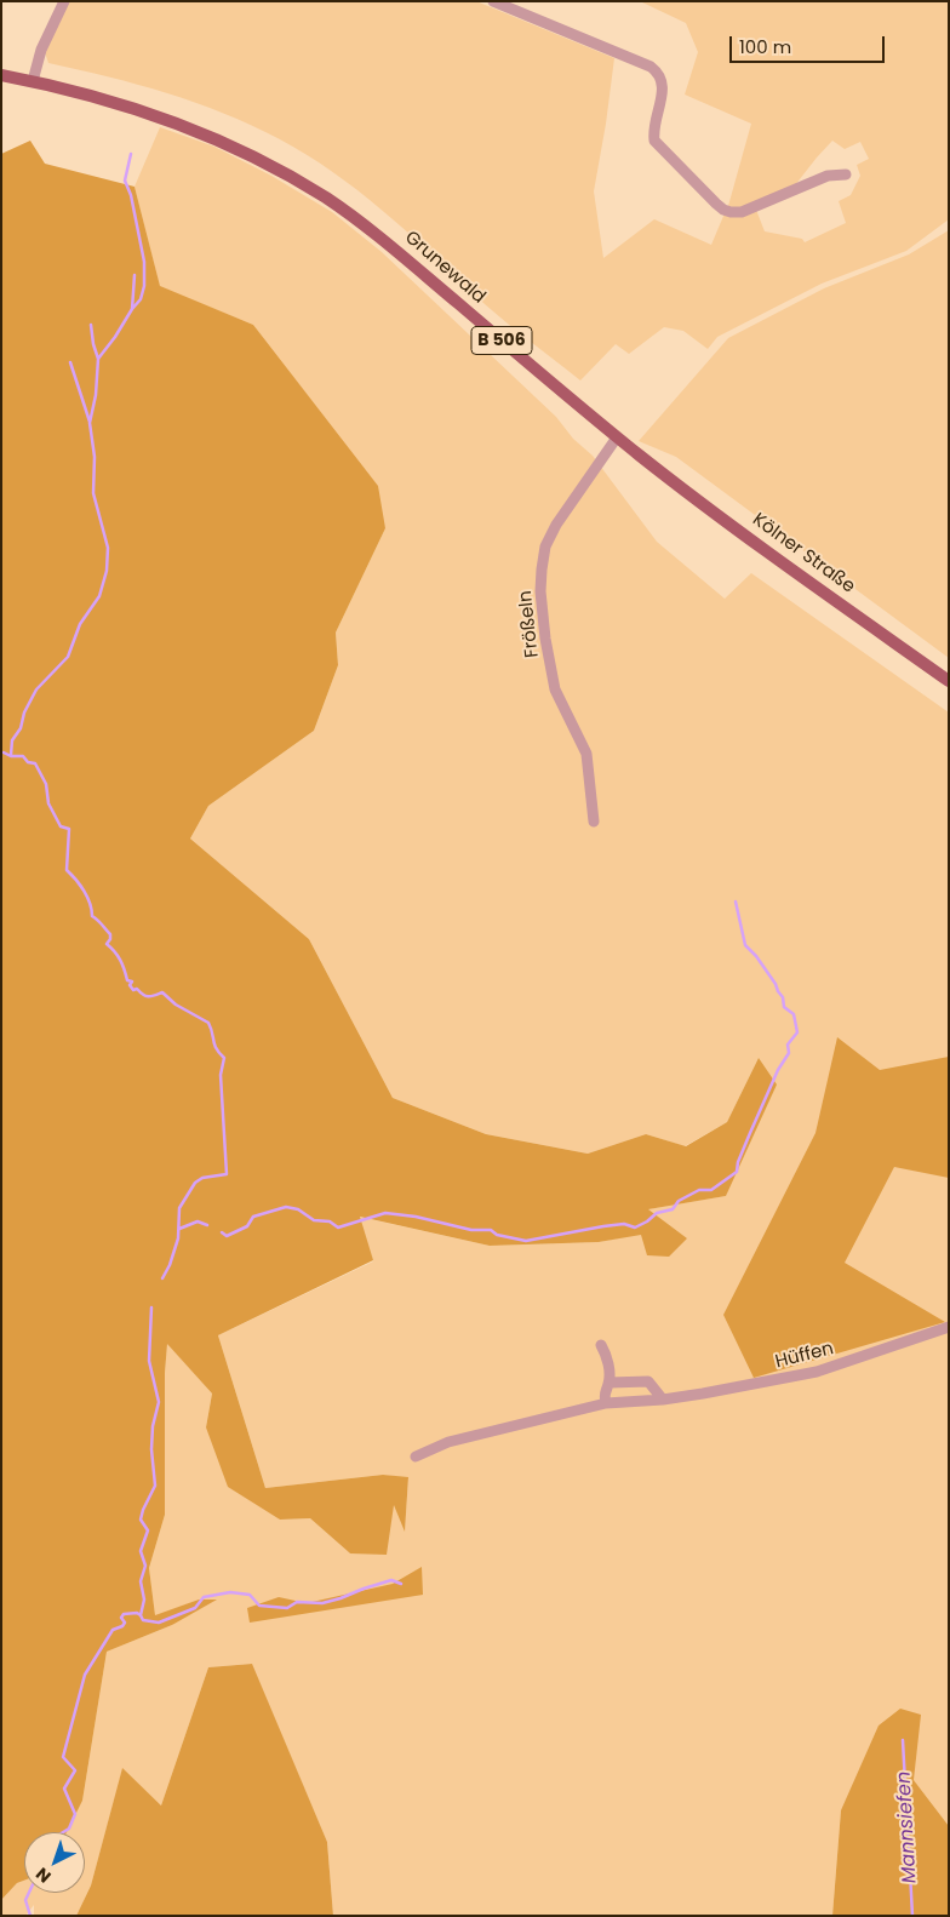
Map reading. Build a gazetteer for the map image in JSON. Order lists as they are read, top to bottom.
{
  "streets": {
    "main road": ["Grunewald", "B 506", "Kölner Straße"],
    "street": ["Frößeln", "Hüffen"]
  },
  "crossings": [
    ["Grunewald", "B 506"],
    ["Grunewald", "Kölner Straße"],
    ["Grunewald", "Frößeln"]
  ],
  "water": ["Mannsiefen"],
  "scale_bar": "100 m",
  "north": "bottom left"
}
